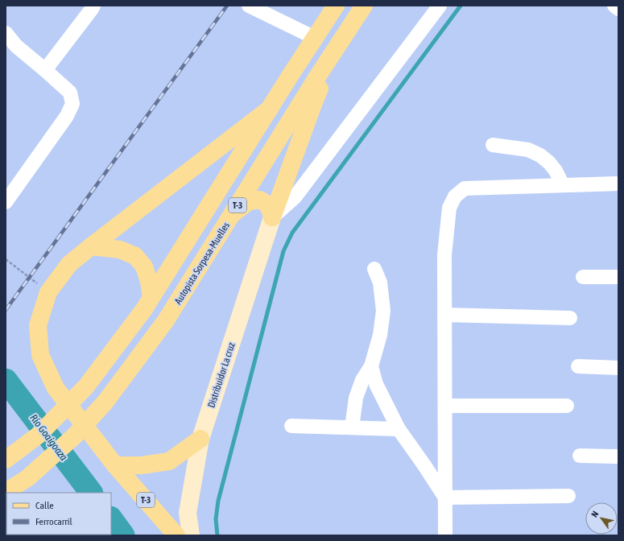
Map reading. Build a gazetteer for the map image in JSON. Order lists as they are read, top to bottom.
{
  "streets": {
    "main road": ["T-3", "Autopista Sorpesa-Muelles", "Distribuidor La cruz"]
  },
  "water": ["Río Goaigoaza"],
  "legend": ["Calle", "Ferrocarril"],
  "north": "top left"
}
